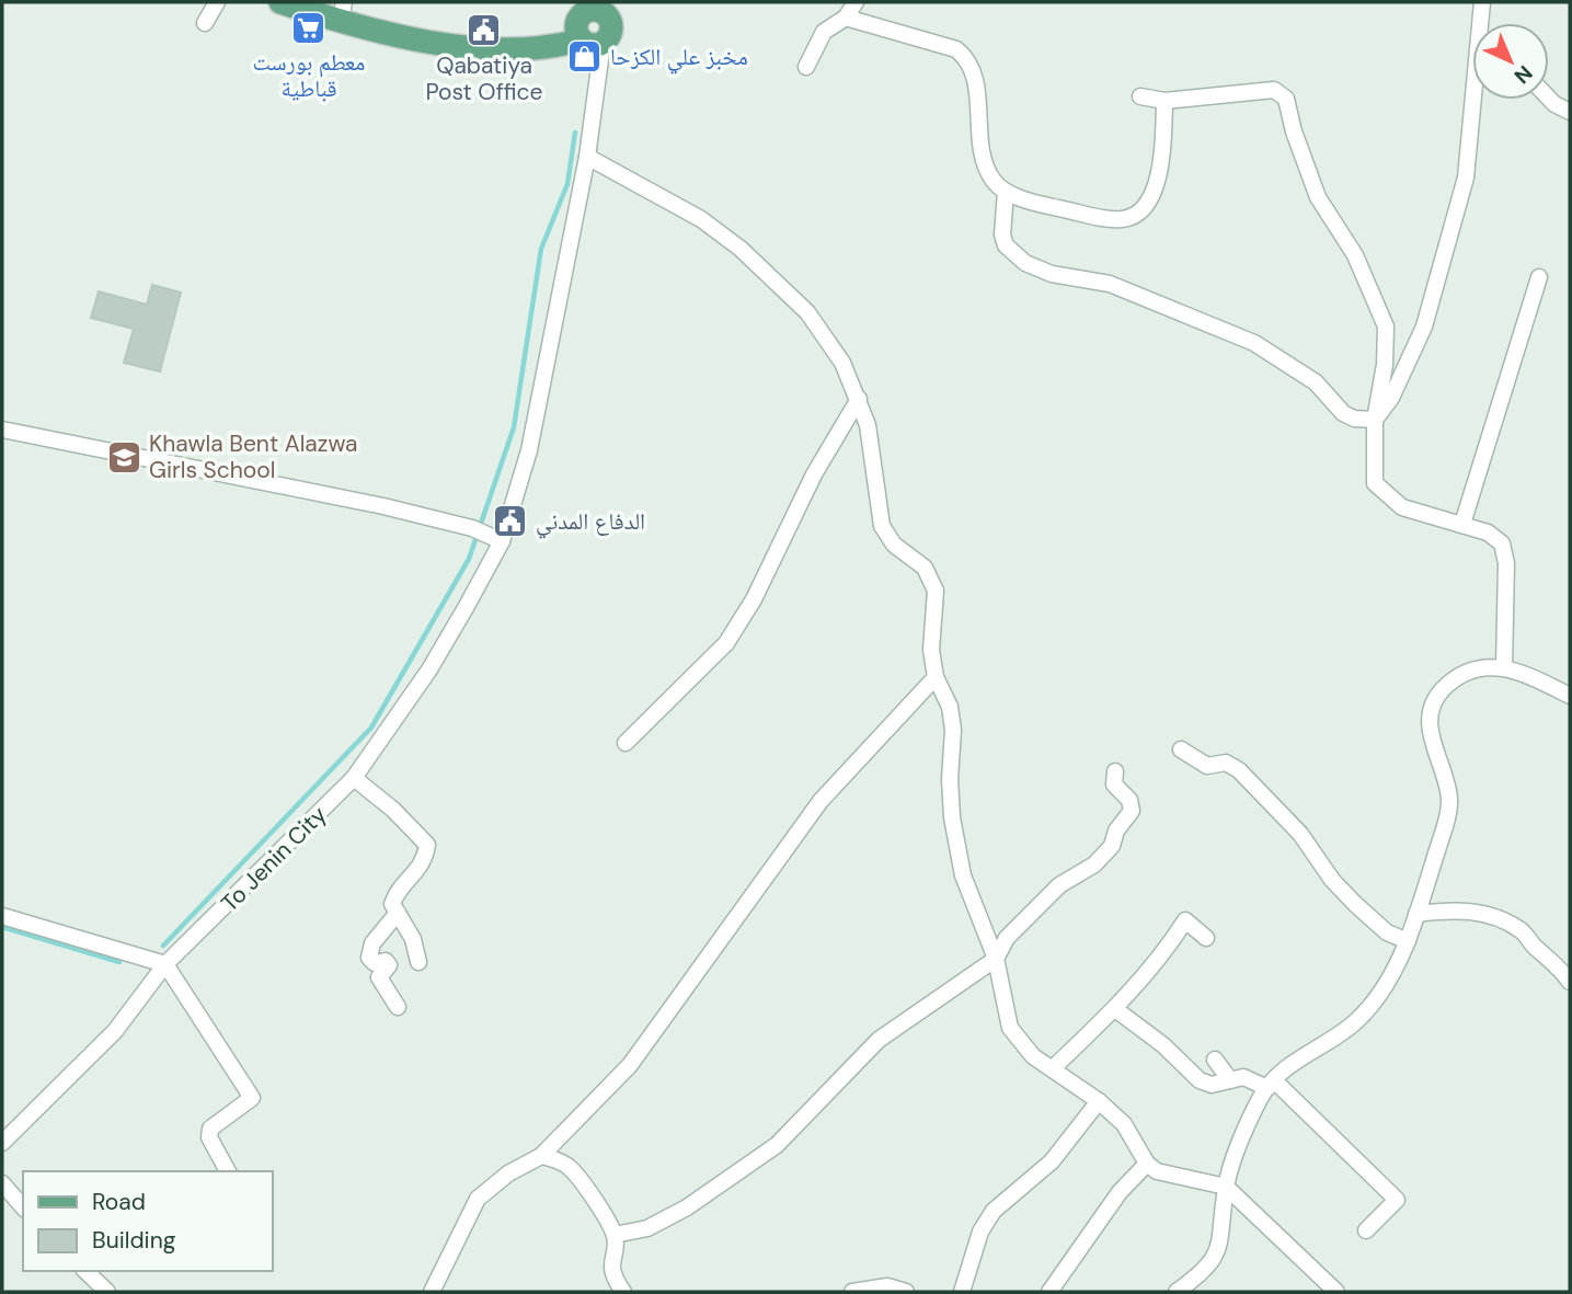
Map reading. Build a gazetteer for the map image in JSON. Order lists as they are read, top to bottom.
{
  "streets": {
    "street": ["To Jenin City"]
  },
  "places": {
    "supermarket": ["معطم بورست قباطية"],
    "public building": ["Qabatiya Post Office", "الدفاع المدني"],
    "shop": ["مخبز علي الكزحا"],
    "school or university": ["Khawla Bent Alazwa Girls School"]
  },
  "legend": ["Road", "Building"],
  "north": "bottom right"
}
